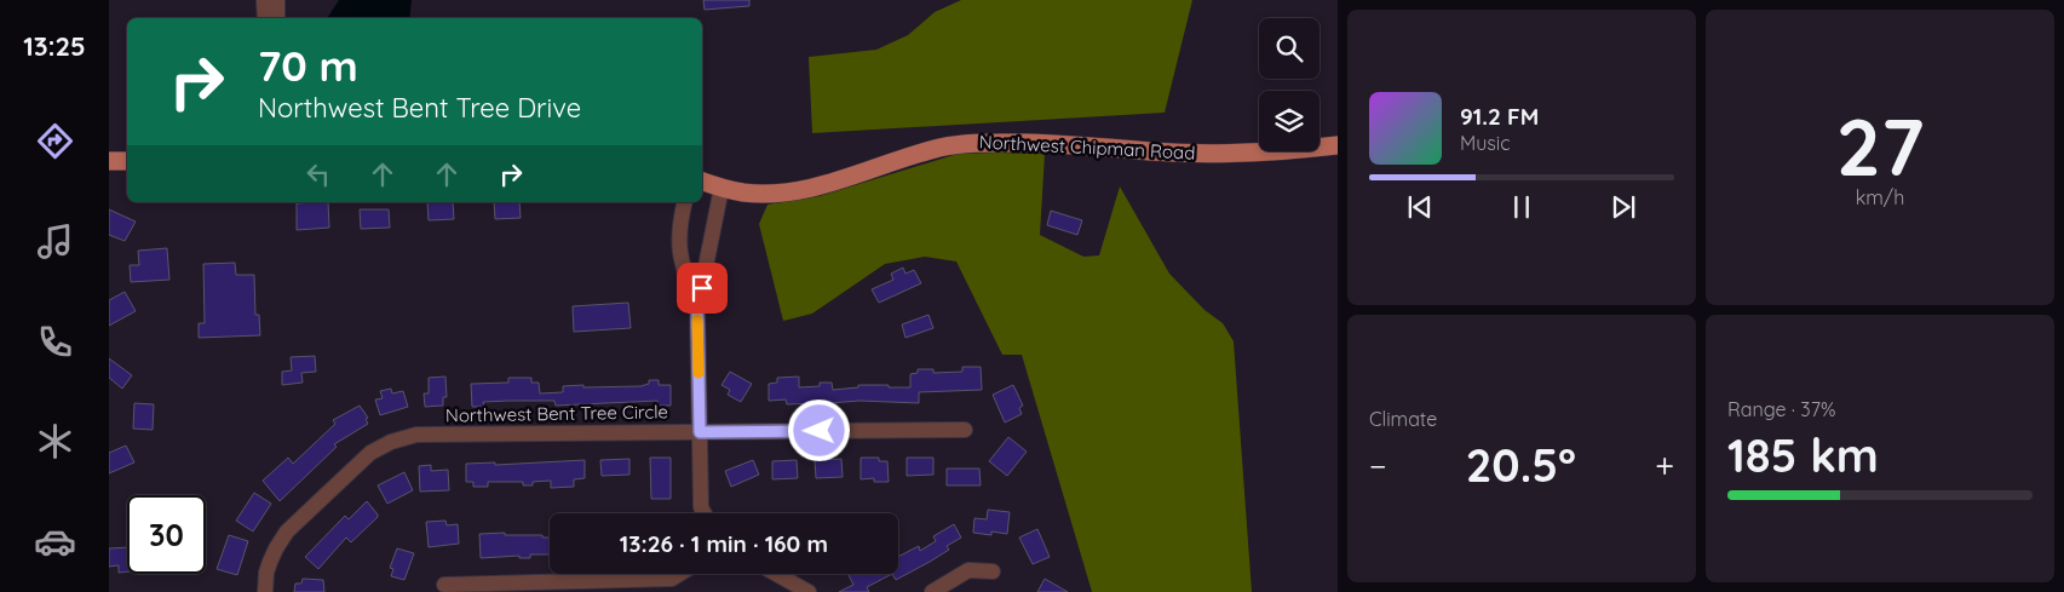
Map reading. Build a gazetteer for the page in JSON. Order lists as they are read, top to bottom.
{
  "streets": {
    "main road": ["Northwest Chipman Road"],
    "street": ["Northwest Bent Tree Circle"]
  },
  "page": {
    "tabs": "13:25",
    "tile": [
      ["27", "km/h"],
      "Climate",
      ["Range · 37%", "185 km"]
    ],
    "turn": ["70 m", "Northwest Bent Tree Drive"],
    "song": ["91.2 FM", "Music"],
    "heat": ["−", "20.5°", "+"],
    "limit": "30",
    "trip": "13:26 · 1 min · 160 m"
  }
}
